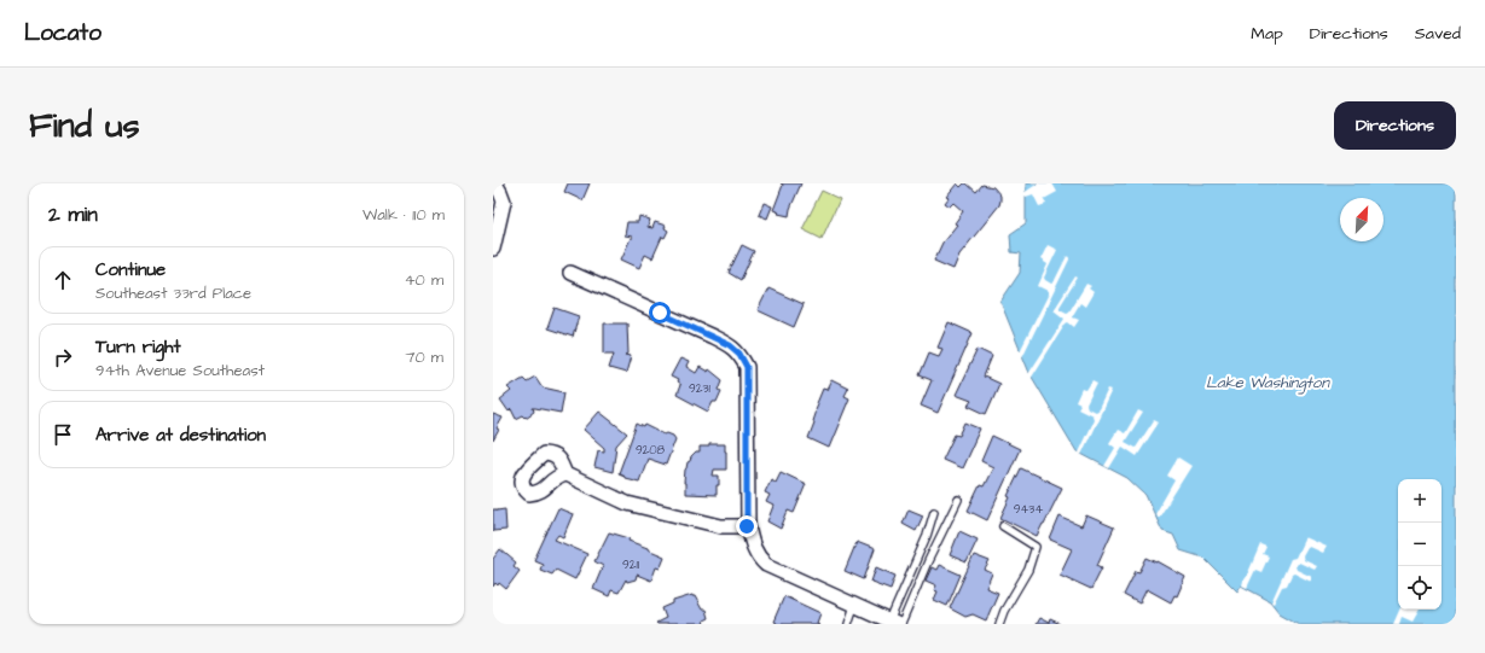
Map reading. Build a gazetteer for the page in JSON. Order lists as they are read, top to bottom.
{
  "water": ["Lake Washington"],
  "house_numbers": [
    "9231",
    "9208",
    "9434",
    "9211"
  ],
  "north": "top right",
  "page": {
    "header": "Locato",
    "nav": ["Map", "Directions", "Saved"],
    "buttons": "Directions",
    "title": "Find us",
    "heading": ["2 min", "Walk · 110 m"],
    "list": [
      ["Continue", "Southeast 33rd Place", "40 m"],
      ["Turn right", "94th Avenue Southeast", "70 m"],
      "Arrive at destination"
    ],
    "map_buttons": ["+", "−"]
  }
}
